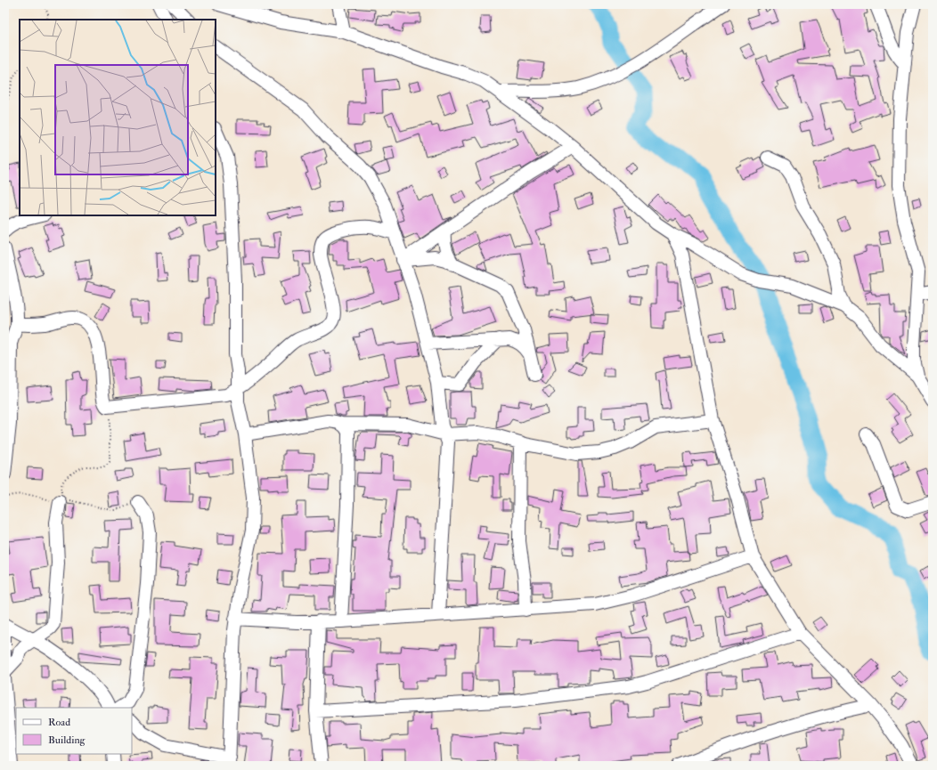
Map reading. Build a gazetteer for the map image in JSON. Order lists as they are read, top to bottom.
{
  "legend": ["Road", "Building"]
}
